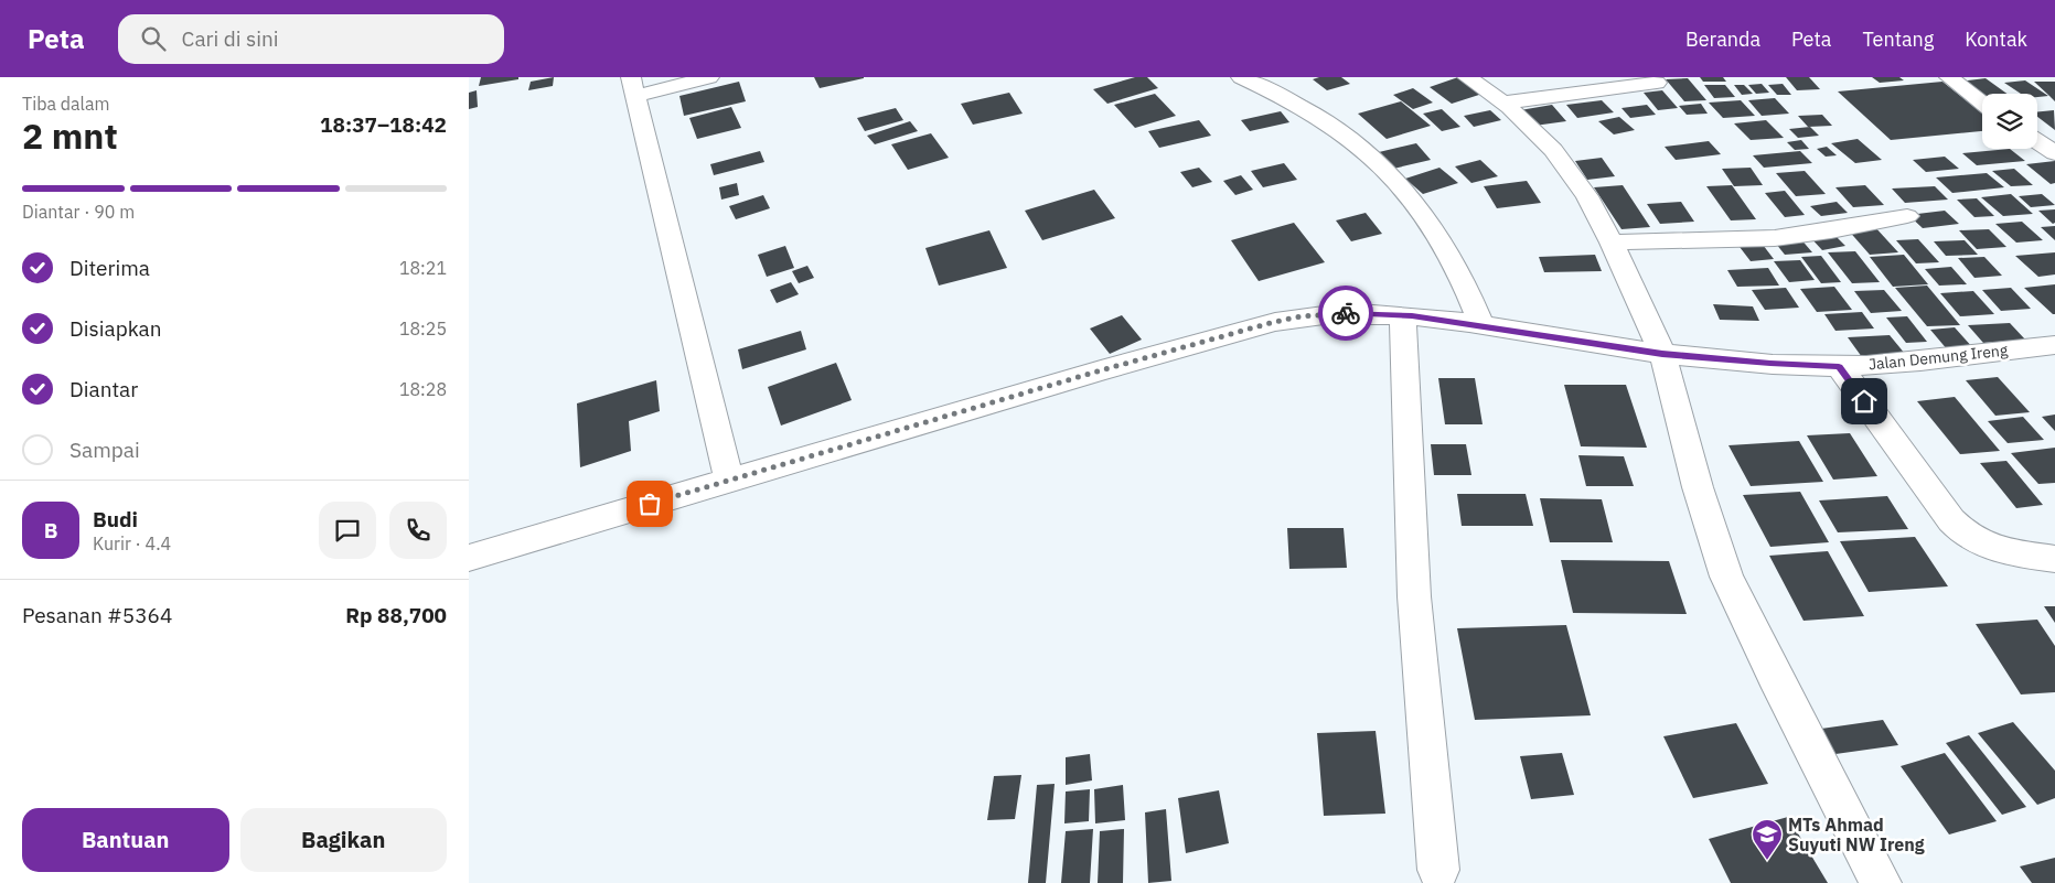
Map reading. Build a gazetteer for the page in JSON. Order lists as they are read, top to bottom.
{
  "streets": {
    "street": ["Jalan Demung Ireng"]
  },
  "places": {
    "school or university": ["MTs Ahmad Suyuti NW Ireng"]
  },
  "page": {
    "header": "Peta",
    "search": "Cari di sini",
    "nav": [
      "Beranda",
      "Peta",
      "Tentang",
      "Kontak"
    ],
    "heading": ["2 mnt", "Tiba dalam", "18:37–18:42"],
    "panel": [
      "Budi",
      "Kurir · 4.4",
      "Pesanan #5364",
      "Rp 88,700"
    ],
    "bar": "Diantar · 90 m",
    "list": [
      ["Diterima", "18:21"],
      ["Disiapkan", "18:25"],
      ["Diantar", "18:28"],
      "Sampai"
    ],
    "round": "B",
    "buttons": ["Bantuan", "Bagikan"]
  }
}
